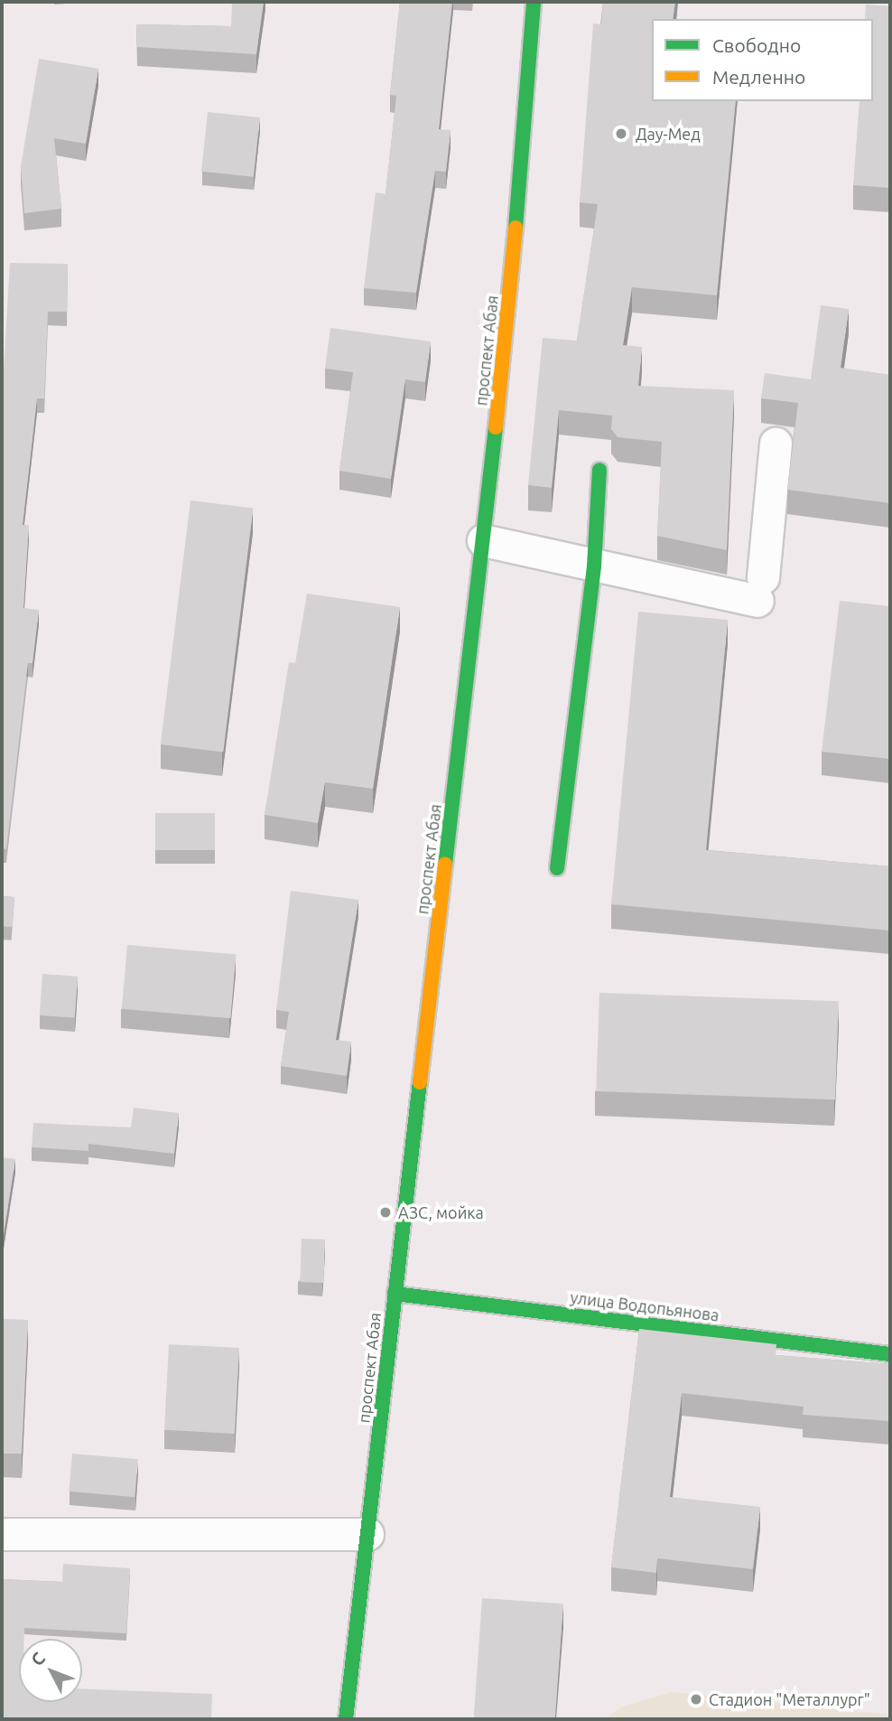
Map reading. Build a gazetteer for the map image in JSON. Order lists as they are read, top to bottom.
{
  "streets": {
    "main road": ["проспект Абая", "улица Водопьянова"]
  },
  "crossings": [
    ["проспект Абая", "улица Водопьянова"]
  ],
  "places": ["Дау-Мед", "АЗС, мойка", "Стадион \"Металлург\""],
  "legend": ["Свободно", "Медленно"],
  "north": "top left"
}
